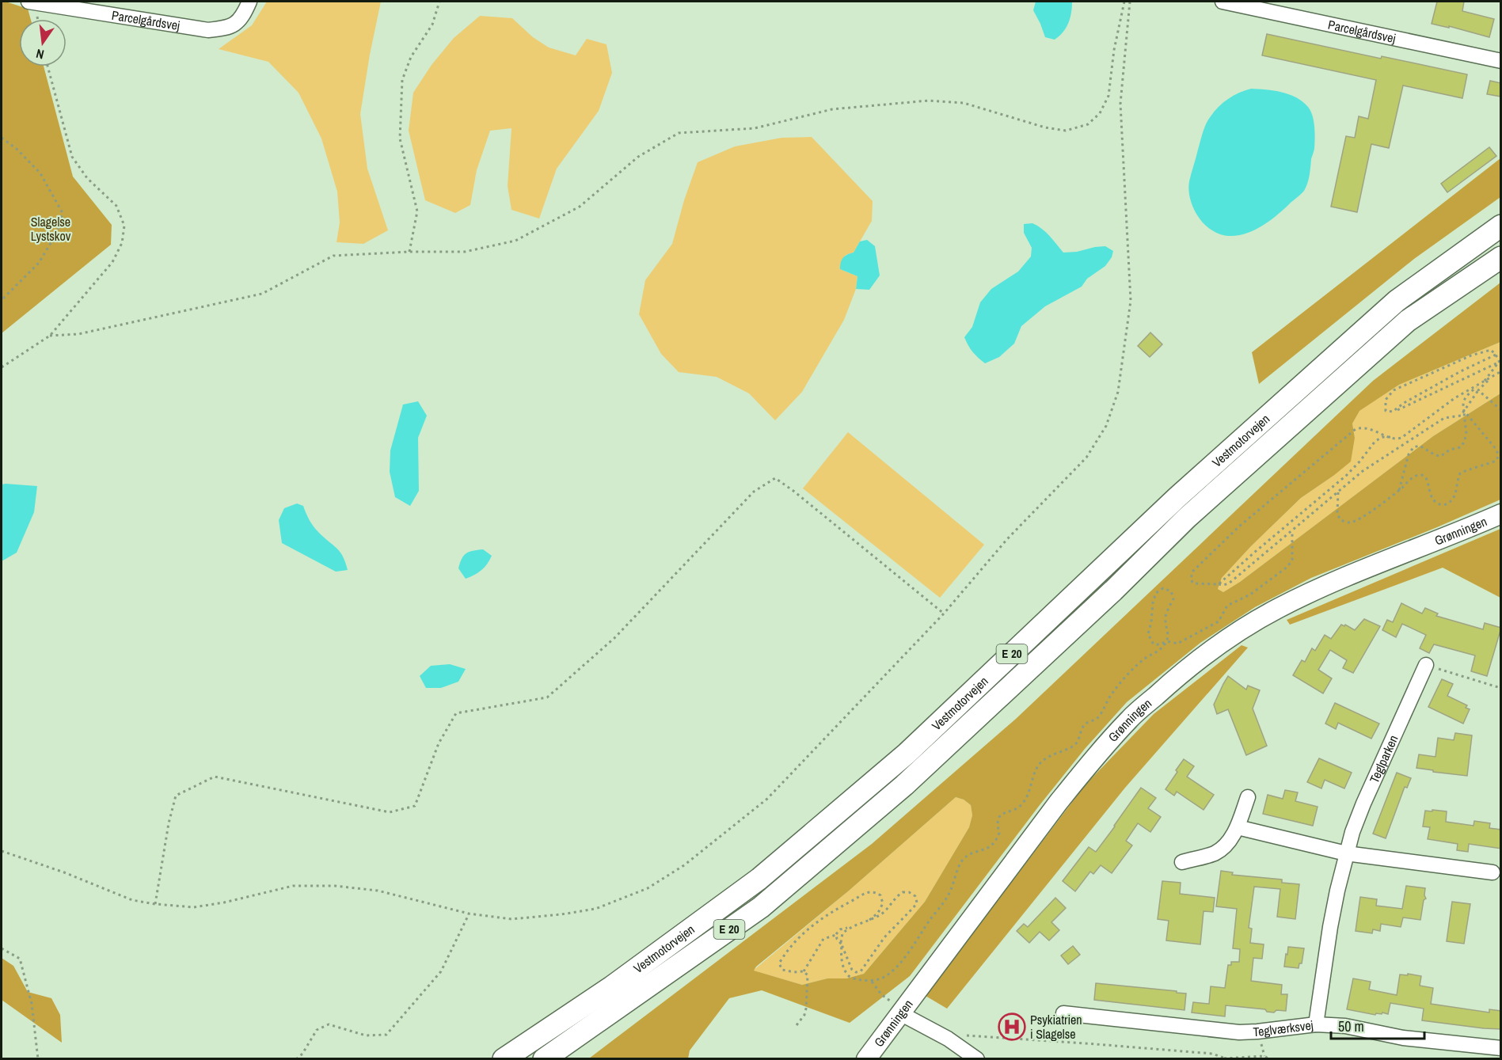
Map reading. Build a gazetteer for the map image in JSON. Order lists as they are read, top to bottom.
{
  "streets": {
    "highway": ["Vestmotorvejen", "E 20"],
    "main road": ["Grønningen"],
    "street": ["Parcelgårdsvej", "Teglparken", "Teglværksvej"]
  },
  "crossings": [
    ["Teglparken", "Teglværksvej"]
  ],
  "parks": ["Slagelse Lystskov"],
  "places": {
    "hospital": ["Psykiatrien i Slagelse"]
  },
  "scale_bar": "50 m",
  "north": "bottom"
}
